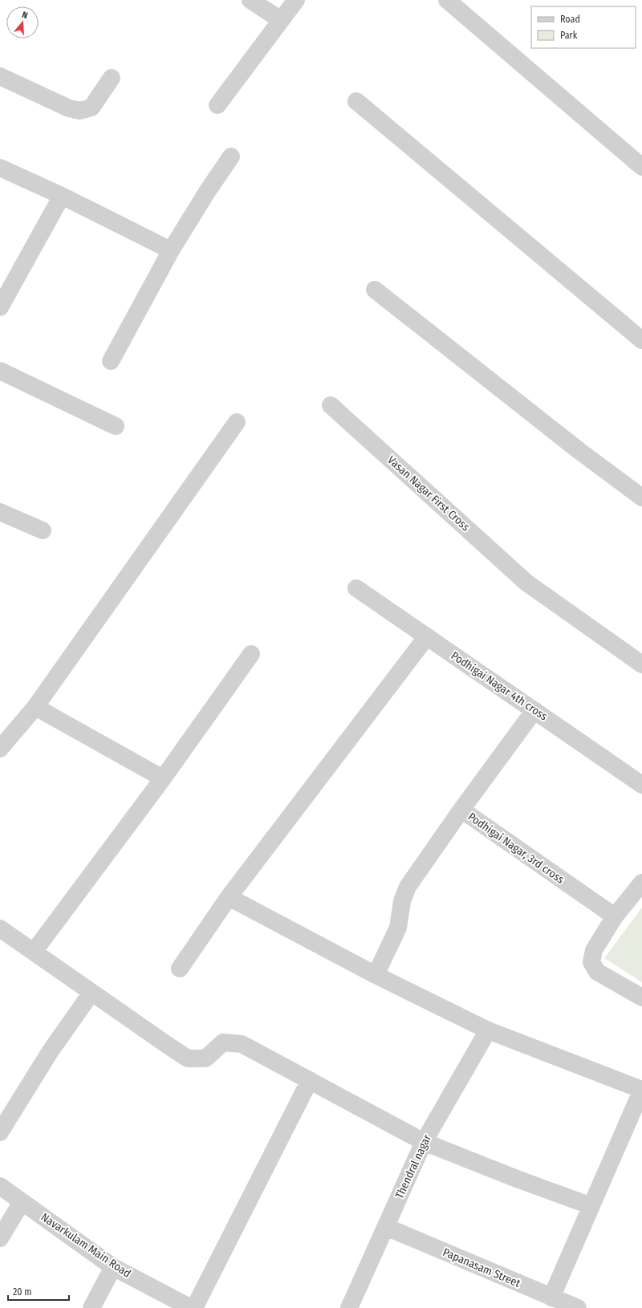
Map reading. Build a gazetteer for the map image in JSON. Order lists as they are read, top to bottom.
{
  "streets": {
    "street": [
      "Vasan Nagar First Cross",
      "Podhigai Nagar 4th cross",
      "Podhigai Nagar, 3rd cross",
      "Thendral nagar",
      "Navarkulam Main Road",
      "Papanasam Street"
    ]
  },
  "crossings": [
    ["Thendral nagar", "Papanasam Street"]
  ],
  "legend": ["Road", "Park"],
  "scale_bar": "20 m",
  "north": "top"
}
